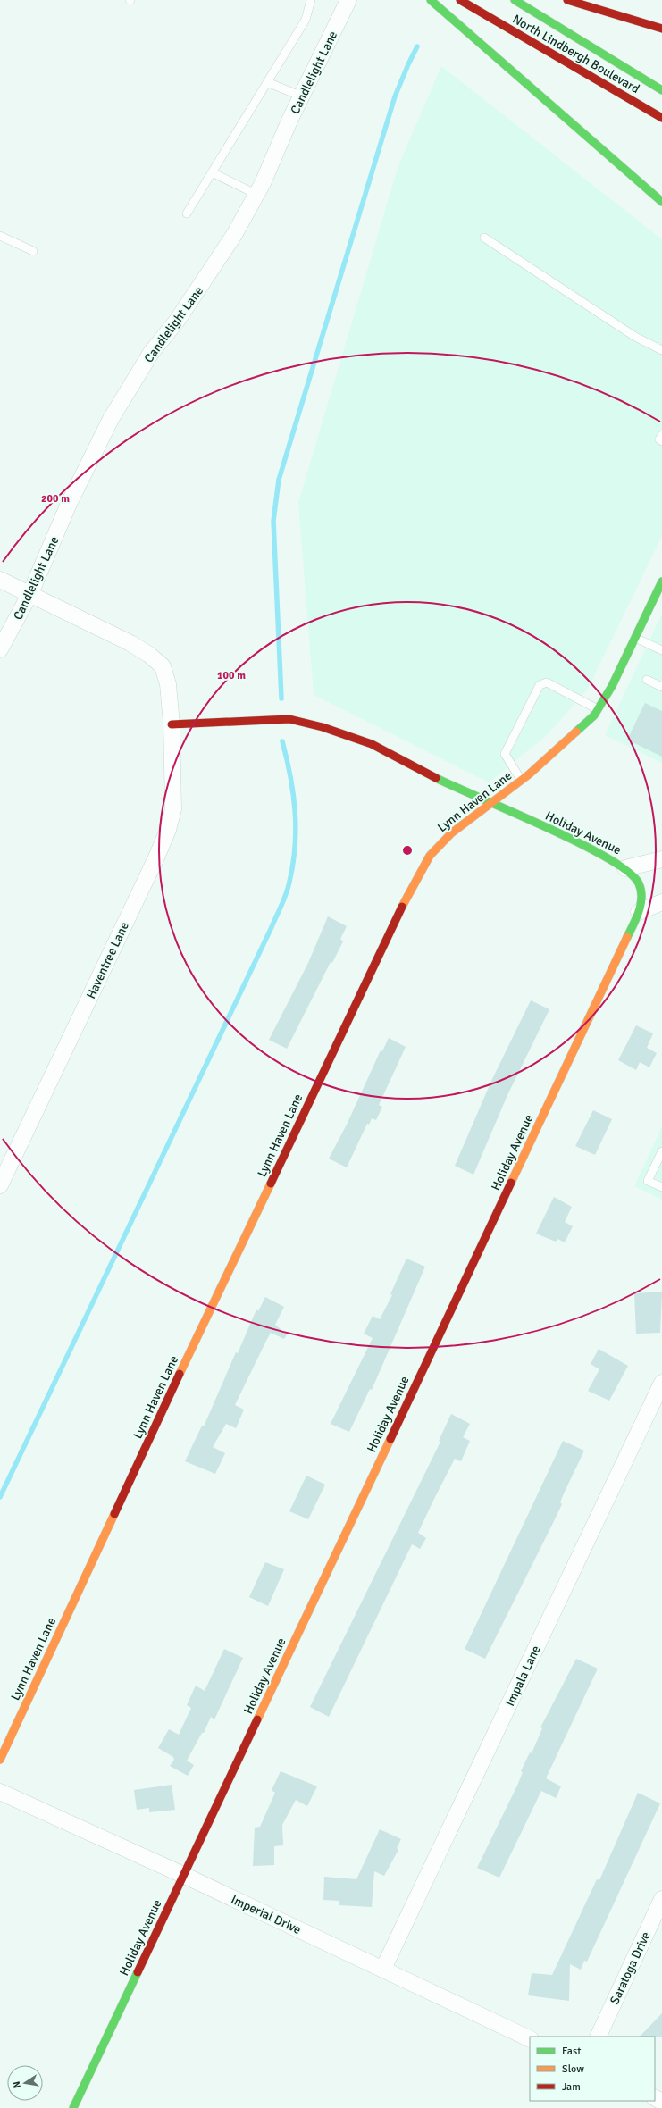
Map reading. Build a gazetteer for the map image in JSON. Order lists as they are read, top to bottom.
{
  "streets": {
    "street": [
      "North Lindbergh Boulevard",
      "Candlelight Lane",
      "Lynn Haven Lane",
      "Holiday Avenue",
      "Haventree Lane",
      "Impala Lane",
      "Imperial Drive",
      "Saratoga Drive"
    ]
  },
  "crossings": [
    ["Candlelight Lane", "Haventree Lane"],
    ["Lynn Haven Lane", "Holiday Avenue"],
    ["Holiday Avenue", "Haventree Lane"],
    ["Holiday Avenue", "Imperial Drive"],
    ["Impala Lane", "Imperial Drive"]
  ],
  "legend": ["Fast", "Slow", "Jam"],
  "north": "left",
  "rings": ["200 m", "100 m"]
}
